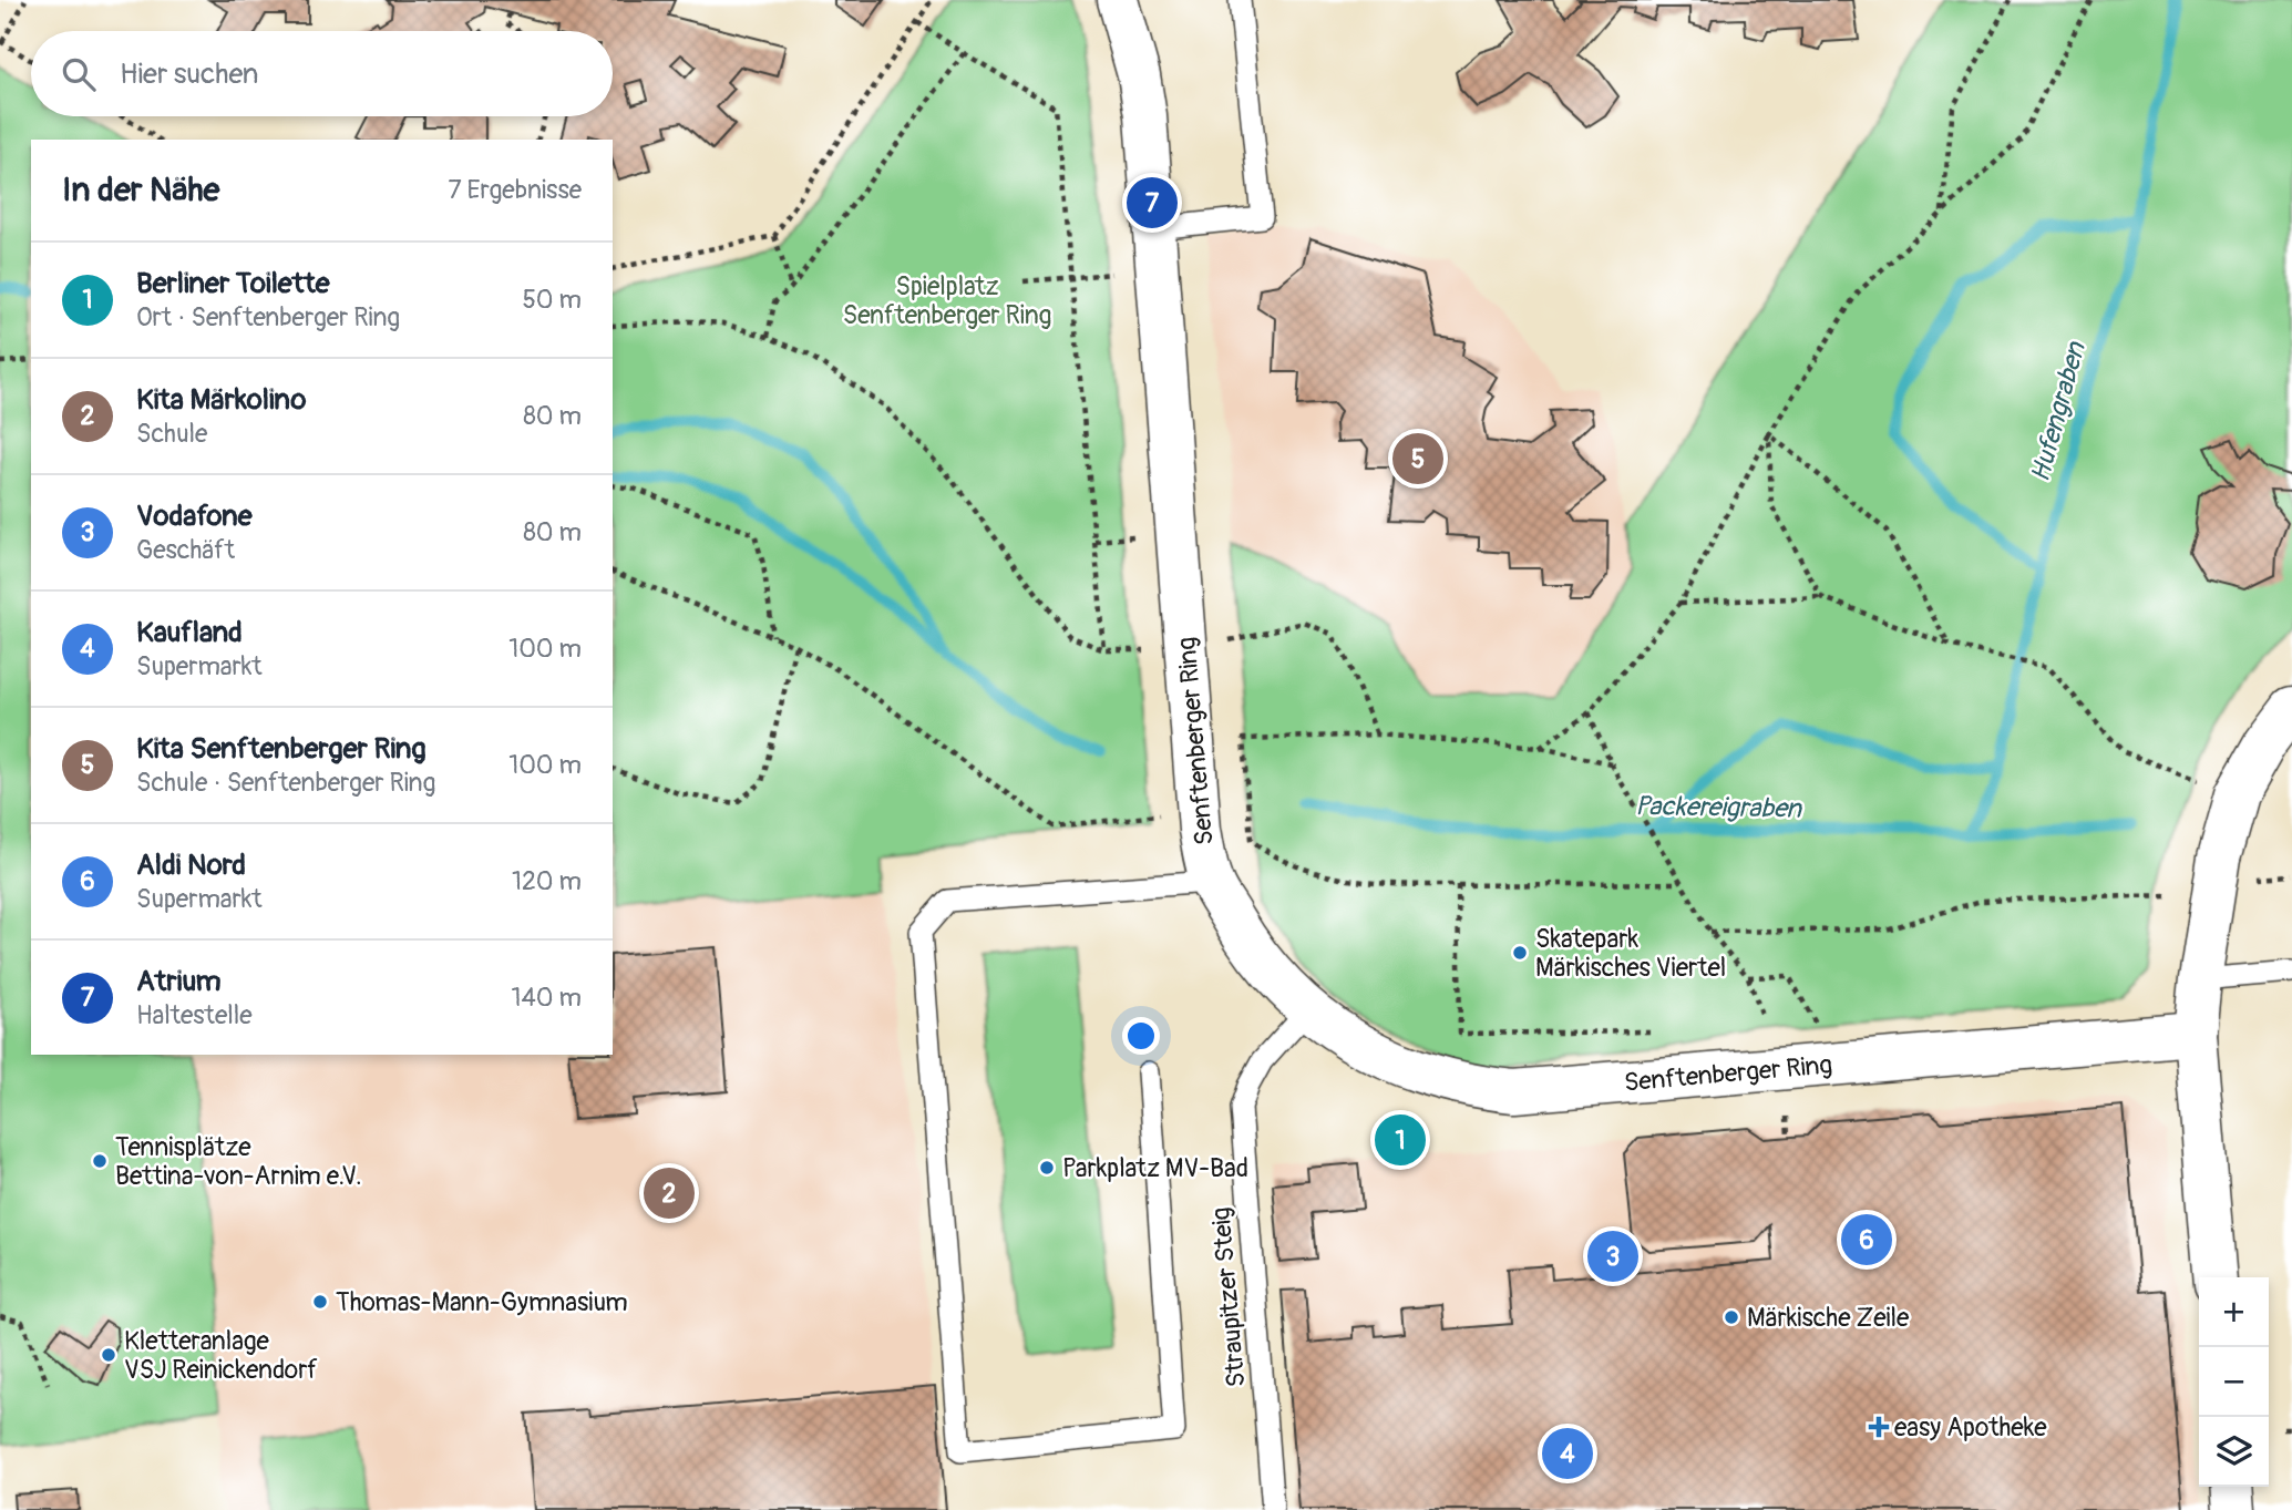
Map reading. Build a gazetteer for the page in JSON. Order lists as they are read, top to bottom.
{
  "streets": {
    "street": ["Senftenberger Ring"],
    "lane": ["Straupitzer Steig"]
  },
  "crossings": [
    ["Senftenberger Ring", "Straupitzer Steig"]
  ],
  "water": ["Hufengraben", "Packereigraben"],
  "parks": ["Spielplatz Senftenberger Ring"],
  "places": {
    "other": [
      "Skatepark Märkisches Viertel",
      "Tennisplätze Bettina-von-Arnim e.V.",
      "Parkplatz MV-Bad",
      "Thomas-Mann-Gymnasium",
      "Märkische Zeile",
      "Kletteranlage VSJ Reinickendorf"
    ],
    "health": ["easy Apotheke"]
  },
  "page": {
    "search": "Hier suchen",
    "heading": ["In der Nähe", "7 Ergebnisse"],
    "pins": [
      "7",
      "5",
      "1",
      "2",
      "6",
      "3",
      "4"
    ],
    "list": [
      {
        "mark": "1",
        "name": "Berliner Toilette",
        "note": "Ort · Senftenberger Ring",
        "value": "50 m"
      },
      {
        "mark": "2",
        "name": "Kita Märkolino",
        "note": "Schule",
        "value": "80 m"
      },
      {
        "mark": "3",
        "name": "Vodafone",
        "note": "Geschäft",
        "value": "80 m"
      },
      {
        "mark": "4",
        "name": "Kaufland",
        "note": "Supermarkt",
        "value": "100 m"
      },
      {
        "mark": "5",
        "name": "Kita Senftenberger Ring",
        "note": "Schule · Senftenberger Ring",
        "value": "100 m"
      },
      {
        "mark": "6",
        "name": "Aldi Nord",
        "note": "Supermarkt",
        "value": "120 m"
      },
      {
        "mark": "7",
        "name": "Atrium",
        "note": "Haltestelle",
        "value": "140 m"
      }
    ],
    "map_buttons": ["+", "−"]
  }
}
